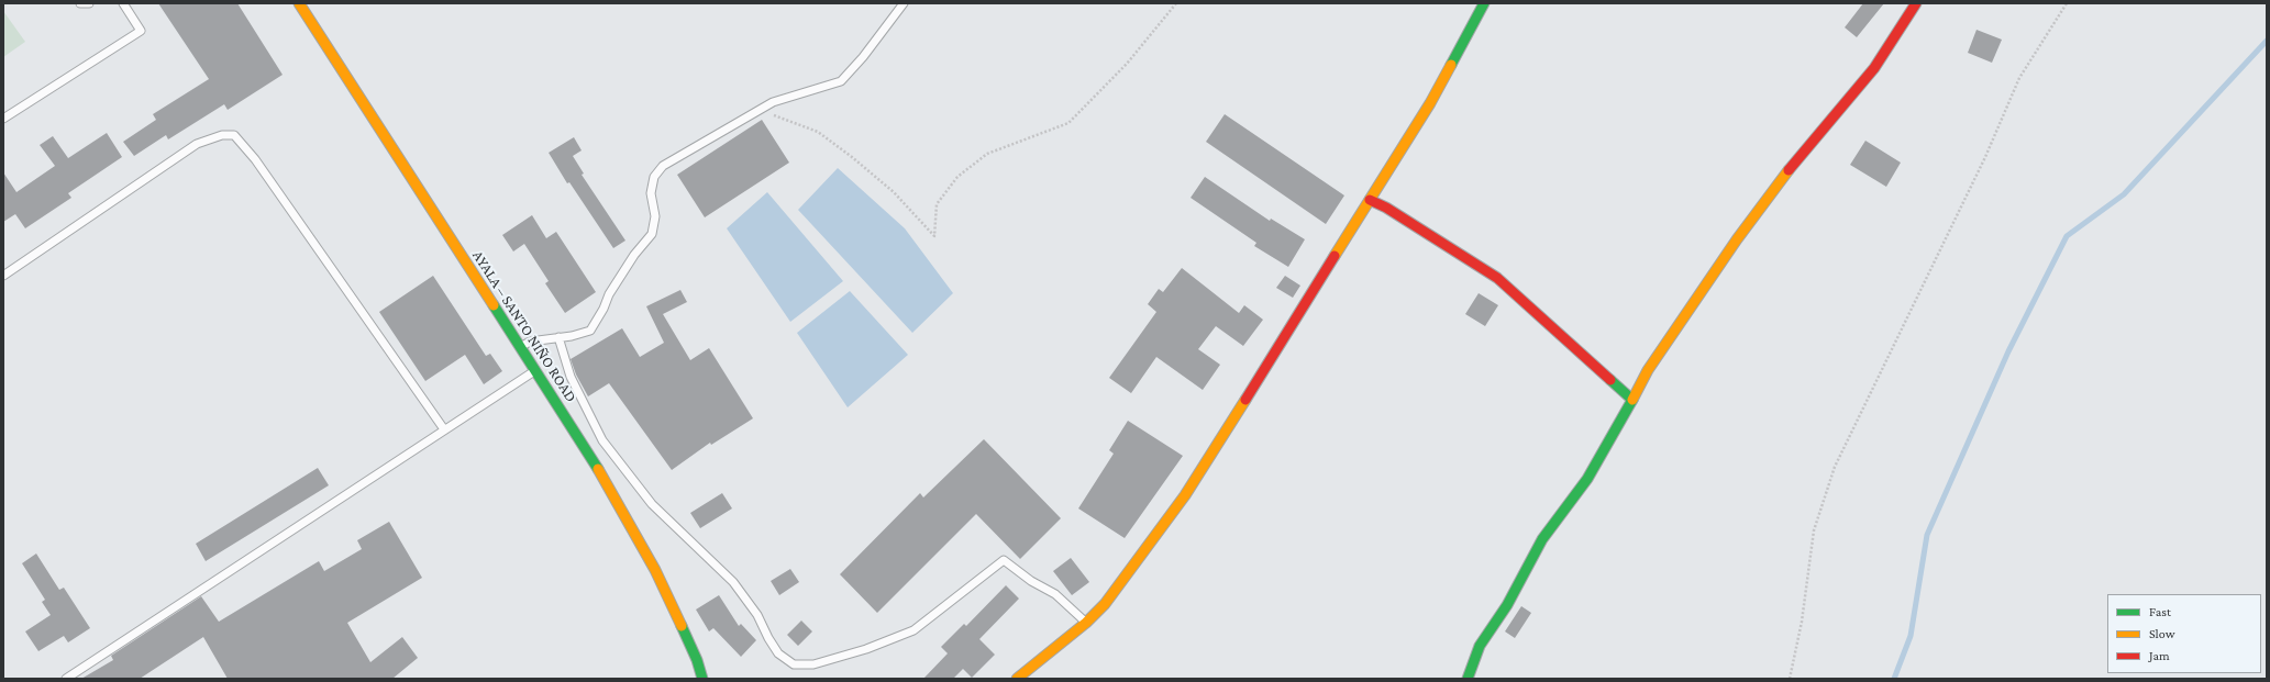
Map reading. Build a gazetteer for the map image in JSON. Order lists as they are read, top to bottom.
{
  "streets": {
    "street": ["AYALA – SANTO NIÑO ROAD"]
  },
  "legend": ["Fast", "Slow", "Jam"]
}
